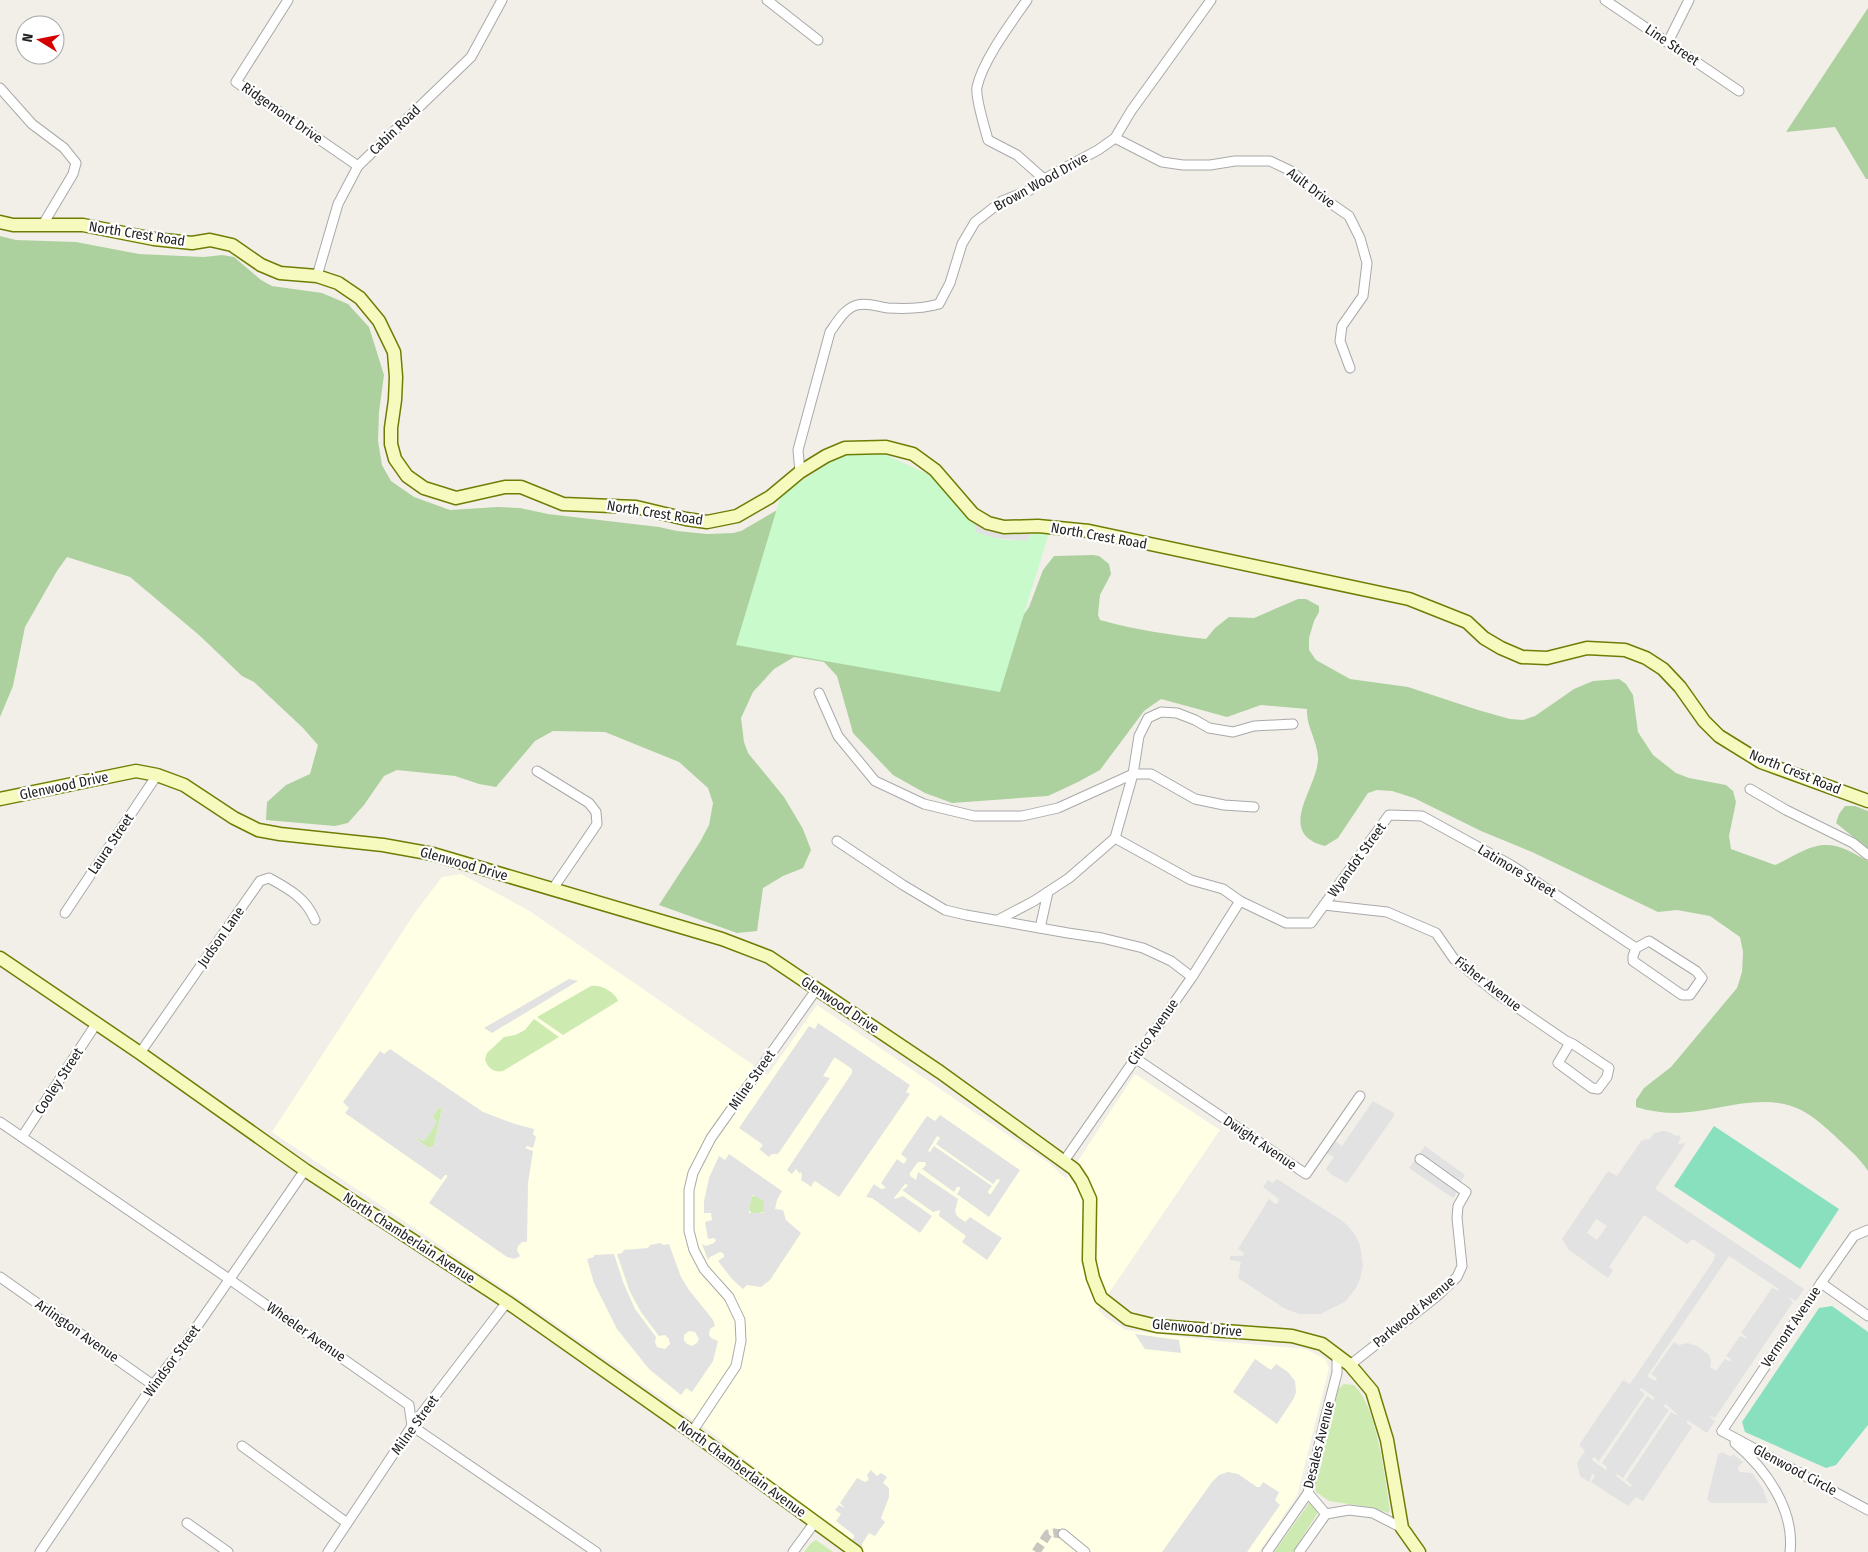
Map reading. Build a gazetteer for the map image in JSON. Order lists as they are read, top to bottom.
{
  "streets": {
    "street": [
      "Line Street",
      "Ridgemont Drive",
      "Cabin Road",
      "Brown Wood Drive",
      "Ault Drive",
      "North Crest Road",
      "Glenwood Drive",
      "Laura Street",
      "Wyandot Street",
      "Latimore Street",
      "Judson Lane",
      "Fisher Avenue",
      "Citico Avenue",
      "Milne Street",
      "Cooley Street",
      "Dwight Avenue",
      "North Chamberlain Avenue",
      "Parkwood Avenue",
      "Vermont Avenue",
      "Arlington Avenue",
      "Wheeler Avenue",
      "Windsor Street",
      "Desales Avenue",
      "Glenwood Circle"
    ]
  },
  "crossings": [
    ["Ridgemont Drive", "Cabin Road"],
    ["Cabin Road", "North Crest Road"],
    ["Brown Wood Drive", "Ault Drive"],
    ["Brown Wood Drive", "North Crest Road"],
    ["Glenwood Drive", "Laura Street"],
    ["Glenwood Drive", "Citico Avenue"],
    ["Glenwood Drive", "Milne Street"],
    ["Glenwood Drive", "Parkwood Avenue"],
    ["Glenwood Drive", "Desales Avenue"],
    ["Wyandot Street", "Latimore Street"],
    ["Wyandot Street", "Fisher Avenue"],
    ["Judson Lane", "North Chamberlain Avenue"],
    ["Citico Avenue", "Dwight Avenue"],
    ["Milne Street", "North Chamberlain Avenue"],
    ["Milne Street", "Wheeler Avenue"],
    ["Cooley Street", "North Chamberlain Avenue"],
    ["Cooley Street", "Wheeler Avenue"],
    ["North Chamberlain Avenue", "Windsor Street"],
    ["Vermont Avenue", "Glenwood Circle"],
    ["Arlington Avenue", "Windsor Street"],
    ["Wheeler Avenue", "Windsor Street"]
  ],
  "north": "left"
}
